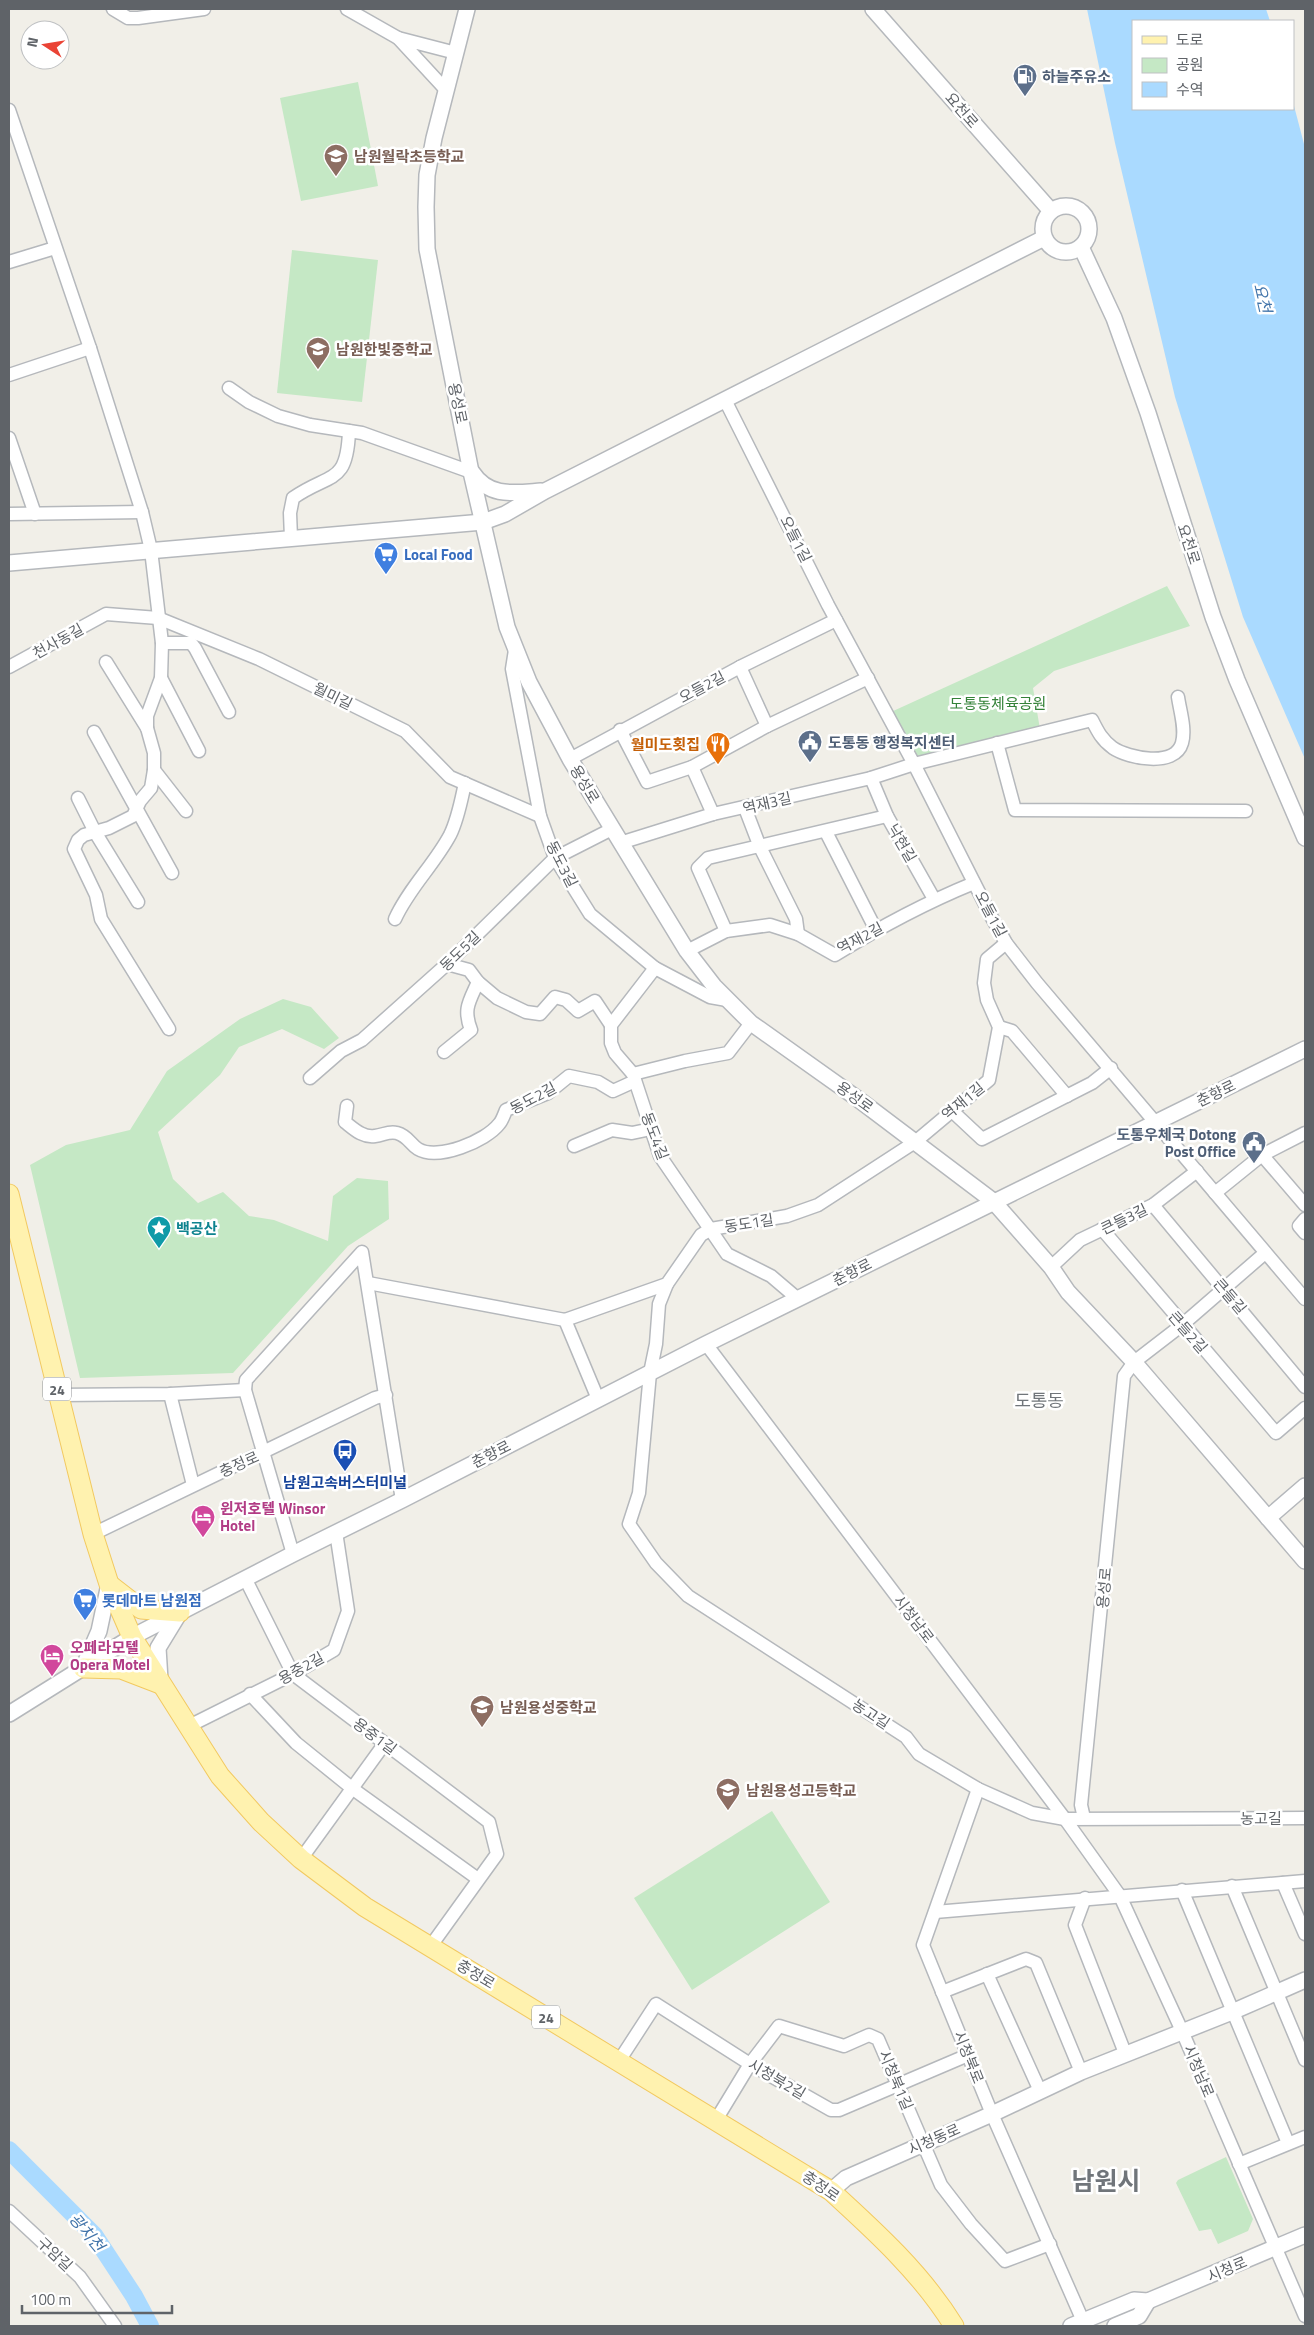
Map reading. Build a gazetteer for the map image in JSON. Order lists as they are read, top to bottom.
{
  "streets": {
    "main road": ["24", "충정로"],
    "street": [
      "요천로",
      "용성로",
      "오들1길",
      "천사동길",
      "오들2길",
      "월미길",
      "역재3길",
      "낙현길",
      "동도3길",
      "역재2길",
      "동도5길",
      "춘향로",
      "동도2길",
      "역재1길",
      "동도4길",
      "큰들3길",
      "동도1길",
      "큰들길",
      "큰들2길",
      "시청남로",
      "용중2길",
      "농고길",
      "용중1길",
      "시청북로",
      "시청북2길",
      "시청북1길",
      "시청동로",
      "구암길",
      "시청로"
    ]
  },
  "crossings": [
    ["용성로", "오들2길"],
    ["용성로", "역재3길"],
    ["용성로", "동도3길"],
    ["용성로", "역재2길"],
    ["용성로", "동도5길"],
    ["용성로", "춘향로"],
    ["용성로", "동도2길"],
    ["용성로", "역재1길"],
    ["용성로", "큰들3길"],
    ["용성로", "동도1길"],
    ["용성로", "농고길"],
    ["오들1길", "오들2길"],
    ["오들1길", "역재3길"],
    ["오들1길", "역재2길"],
    ["오들1길", "춘향로"],
    ["천사동길", "월미길"],
    ["월미길", "동도3길"],
    ["낙현길", "역재2길"],
    ["동도3길", "동도5길"],
    ["춘향로", "동도4길"],
    ["춘향로", "동도1길"],
    ["춘향로", "충정로"],
    ["춘향로", "시청남로"],
    ["춘향로", "용중2길"],
    ["춘향로", "농고길"],
    ["춘향로", "용중1길"],
    ["동도2길", "동도4길"],
    ["역재1길", "동도1길"],
    ["동도4길", "동도1길"],
    ["큰들3길", "큰들길"],
    ["큰들3길", "큰들2길"],
    ["동도1길", "농고길"],
    ["충정로", "용중2길"],
    ["충정로", "용중1길"],
    ["충정로", "시청북2길"],
    ["충정로", "시청북1길"],
    ["충정로", "시청동로"],
    ["시청남로", "농고길"],
    ["시청남로", "시청동로"],
    ["시청남로", "시청로"],
    ["용중2길", "용중1길"],
    ["농고길", "시청북로"],
    ["시청북로", "시청북2길"],
    ["시청북로", "시청북1길"],
    ["시청북로", "시청동로"],
    ["시청북로", "시청로"],
    ["시청북2길", "시청북1길"],
    ["시청북1길", "시청동로"]
  ],
  "districts": ["도통동", "남원시"],
  "water": ["요천", "광치천"],
  "parks": ["도통동체육공원"],
  "places": {
    "fuel station": ["하늘주유소"],
    "school or university": [
      "남원월락초등학교",
      "남원한빛중학교",
      "남원용성중학교",
      "남원용성고등학교"
    ],
    "supermarket": ["Local Food", "롯데마트 남원점"],
    "public building": ["도통동 행정복지센터", "도통우체국 Dotong Post Office"],
    "restaurant": ["월미도횟집"],
    "place": ["백공산"],
    "bus stop": ["남원고속버스터미널"],
    "hotel": ["윈저호텔 Winsor Hotel", "오페라모텔 Opera Motel"]
  },
  "legend": ["도로", "공원", "수역"],
  "scale_bar": "100 m",
  "north": "left"
}
